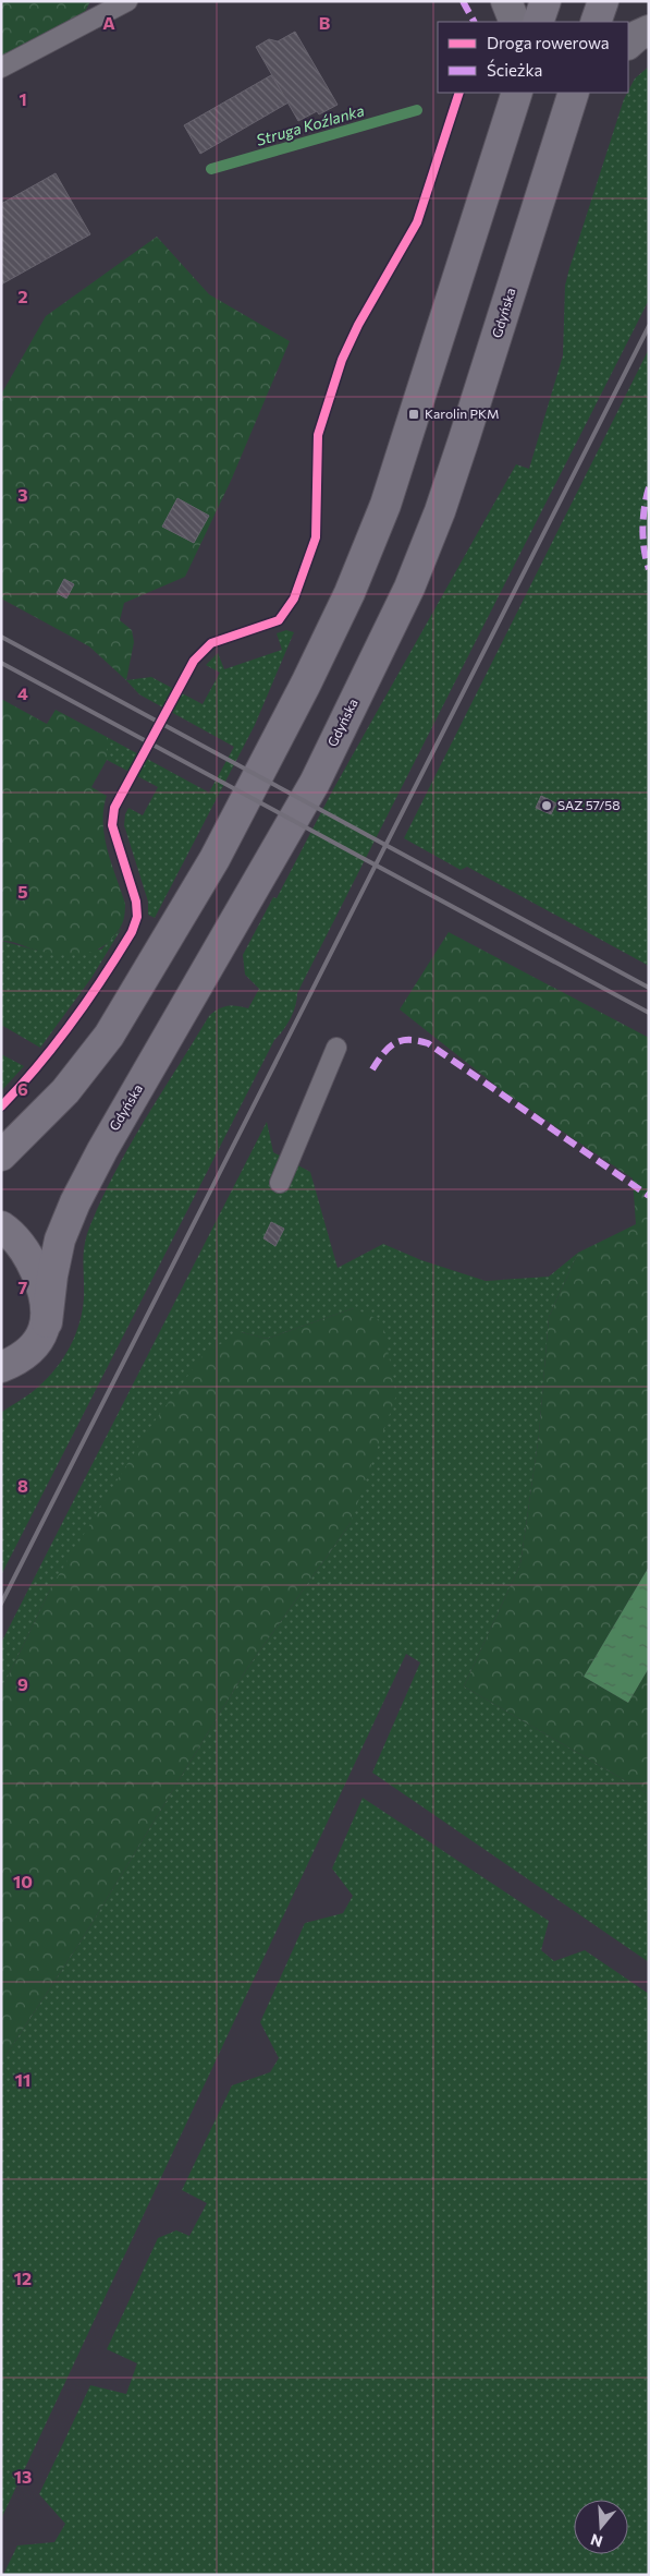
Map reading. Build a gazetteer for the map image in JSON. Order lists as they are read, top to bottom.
{
  "streets": {
    "main road": ["Gdyńska"]
  },
  "water": ["Struga Koźlanka"],
  "places": {
    "transit": ["Karolin PKM"],
    "other": ["SAZ 57/58"]
  },
  "legend": ["Droga rowerowa", "Ścieżka"],
  "north": "bottom",
  "grid": {
    "columns": ["A", "B"],
    "rows": [
      "1",
      "2",
      "3",
      "4",
      "5",
      "6",
      "7",
      "8",
      "9",
      "10",
      "11",
      "12",
      "13"
    ]
  }
}
